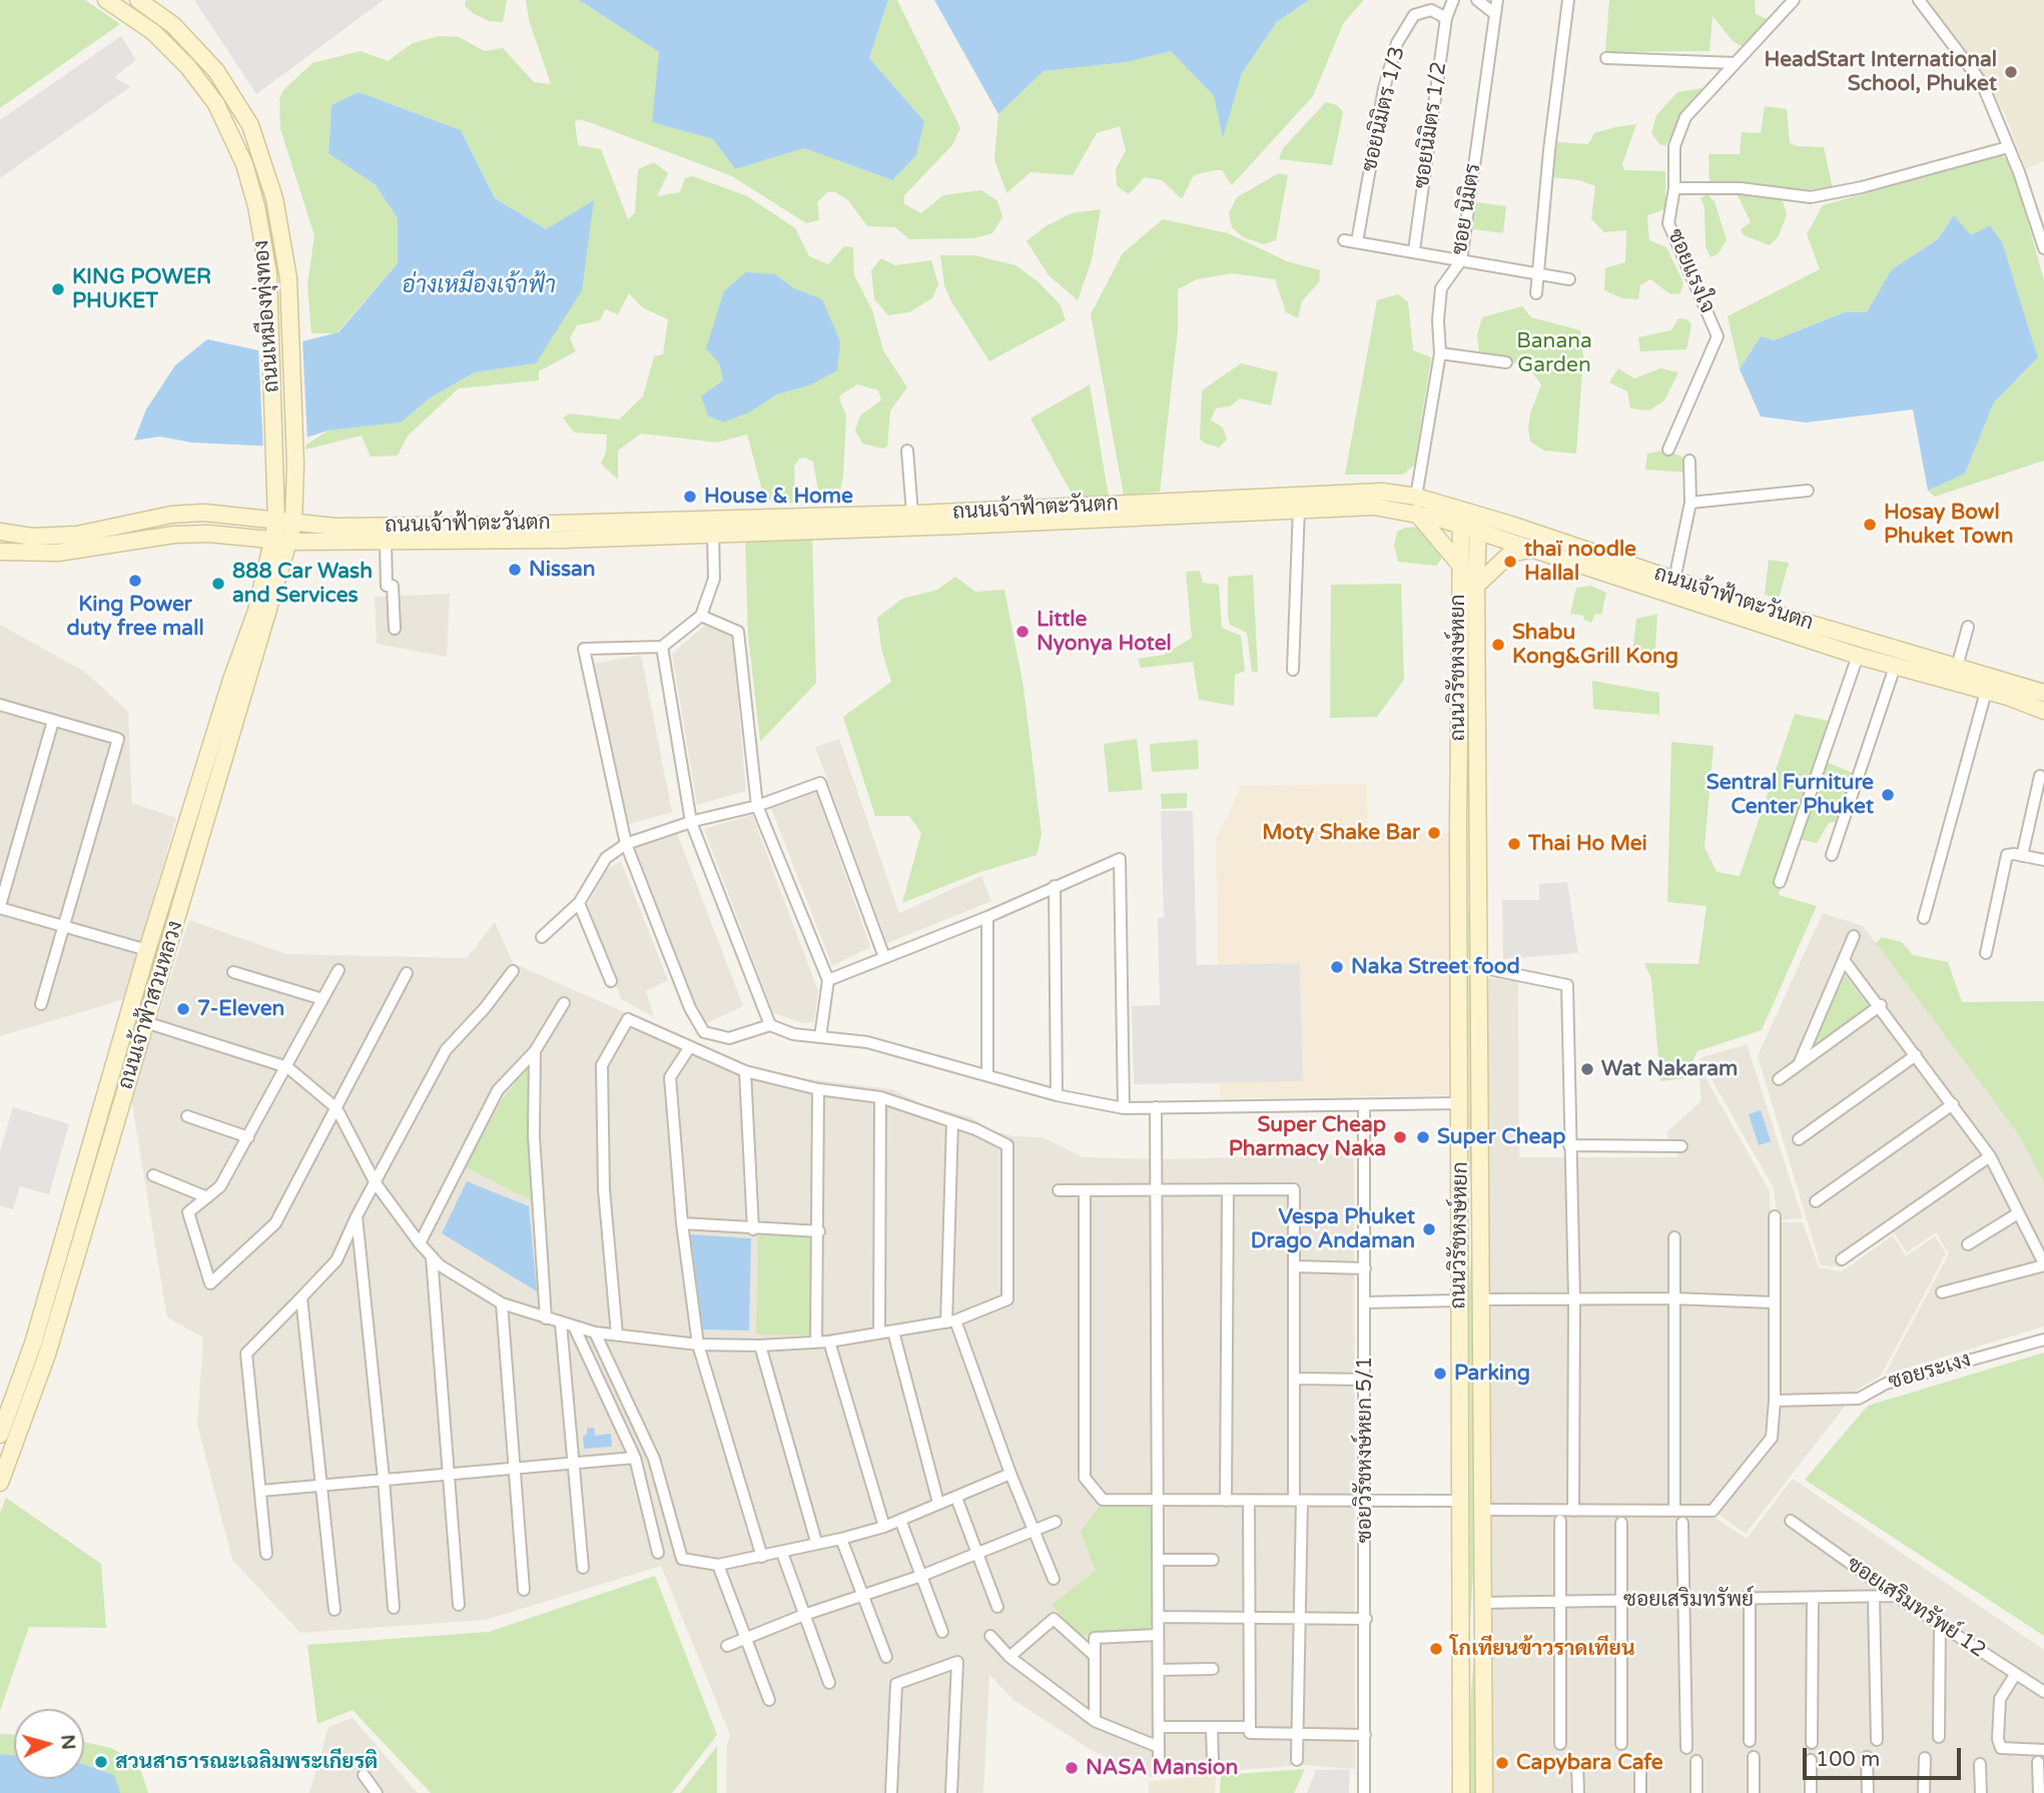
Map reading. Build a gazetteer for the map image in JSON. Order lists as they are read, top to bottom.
{
  "streets": {
    "main road": [
      "ถนนเหมืองทุ่งทอง",
      "ถนนเจ้าฟ้าตะวันตก",
      "ถนนวิรัชหงษ์หยก",
      "ถนนเจ้าฟ้าสวนหลวง"
    ],
    "street": [
      "ซอยนิมิตร 1/3",
      "ซอยนิมิตร 1/2",
      "ซอย นิมิตร",
      "ซอยแรงใจ",
      "ซอยระเงง",
      "ซอยวิรัชหงษ์หยก 5/1",
      "ซอยเสริมทรัพย์",
      "ซอยเสริมทรัพย์ 12"
    ]
  },
  "crossings": [
    ["ซอยนิมิตร 1/3", "ซอยนิมิตร 1/2"],
    ["ซอย นิมิตร", "ถนนเจ้าฟ้าตะวันตก"],
    ["ถนนเหมืองทุ่งทอง", "ถนนเจ้าฟ้าตะวันตก"],
    ["ถนนเหมืองทุ่งทอง", "ถนนเจ้าฟ้าสวนหลวง"],
    ["ถนนเจ้าฟ้าตะวันตก", "ถนนวิรัชหงษ์หยก"],
    ["ถนนเจ้าฟ้าตะวันตก", "ถนนเจ้าฟ้าสวนหลวง"],
    ["ถนนวิรัชหงษ์หยก", "ซอยเสริมทรัพย์"],
    ["ซอยเสริมทรัพย์", "ซอยเสริมทรัพย์ 12"]
  ],
  "water": ["อ่างเหมืองเจ้าฟ้า"],
  "parks": ["Banana Garden"],
  "places": [
    "HeadStart International School, Phuket",
    "KING POWER PHUKET",
    "House & Home",
    "Hosay Bowl Phuket Town",
    "thaï noodle Hallal",
    "Nissan",
    "King Power duty free mall",
    "888 Car Wash and Services",
    "Little Nyonya Hotel",
    "Shabu Kong&Grill Kong",
    "Sentral Furniture Center Phuket",
    "Moty Shake Bar",
    "Thai Ho Mei",
    "Naka Street food",
    "7-Eleven",
    "Wat Nakaram",
    "Super Cheap Pharmacy Naka",
    "Super Cheap",
    "Vespa Phuket Drago Andaman",
    "Parking",
    "โกเทียนข้าวราดเทียน",
    "สวนสาธารณะเฉลิมพระเกียรติ",
    "Capybara Cafe",
    "NASA Mansion"
  ],
  "scale_bar": "100 m",
  "north": "right"
}
